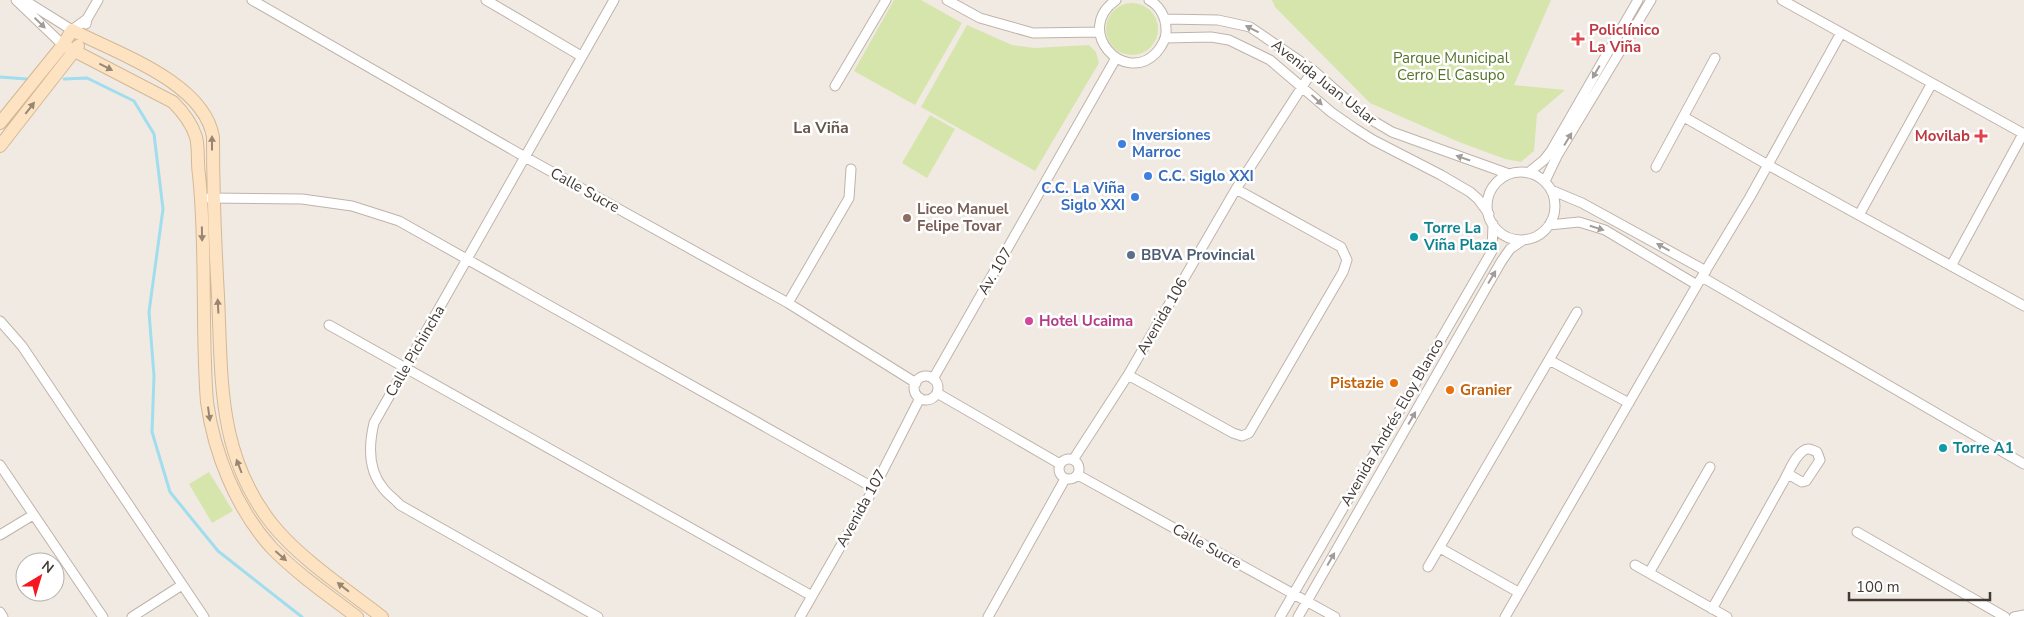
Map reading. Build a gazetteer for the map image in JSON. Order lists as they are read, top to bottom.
{
  "streets": {
    "street": [
      "Avenida Juan Uslar",
      "Calle Sucre",
      "Av. 107",
      "Avenida 106",
      "Calle Pichincha",
      "Avenida Andrés Eloy Blanco",
      "Avenida 107"
    ]
  },
  "crossings": [
    ["Avenida Juan Uslar", "Avenida 106"],
    ["Avenida Juan Uslar", "Avenida Andrés Eloy Blanco"],
    ["Calle Sucre", "Av. 107"],
    ["Calle Sucre", "Avenida 106"],
    ["Calle Sucre", "Calle Pichincha"],
    ["Calle Sucre", "Avenida Andrés Eloy Blanco"],
    ["Calle Sucre", "Avenida 107"],
    ["Av. 107", "Avenida 107"]
  ],
  "districts": ["La Viña"],
  "parks": ["Parque Municipal Cerro El Casupo"],
  "places": {
    "health": ["Policlínico La Viña", "Movilab"],
    "other": [
      "Inversiones Marroc",
      "C.C. Siglo XXI",
      "C.C. La Viña Siglo XXI",
      "Liceo Manuel Felipe Tovar",
      "Torre La Viña Plaza",
      "BBVA Provincial",
      "Hotel Ucaima",
      "Pistazie",
      "Granier",
      "Torre A1"
    ]
  },
  "scale_bar": "100 m",
  "north": "top right"
}
